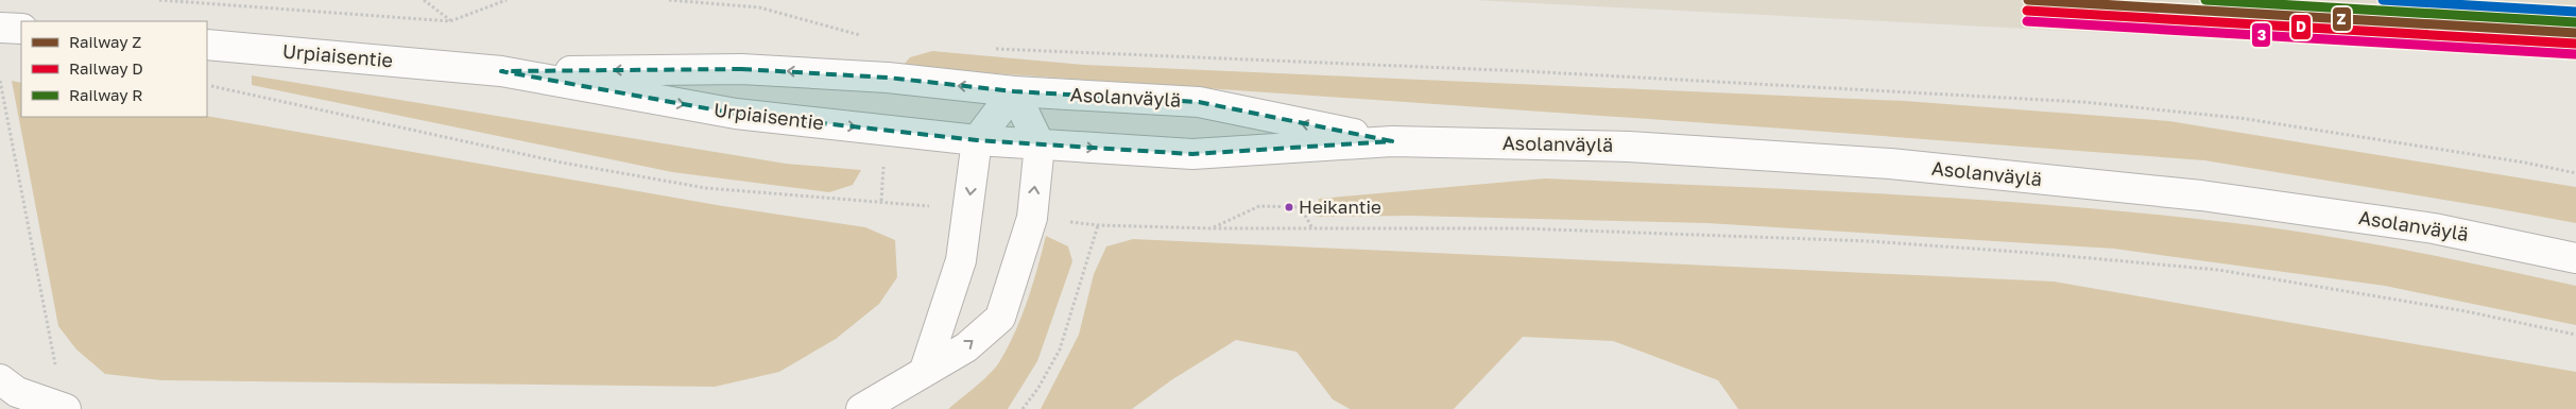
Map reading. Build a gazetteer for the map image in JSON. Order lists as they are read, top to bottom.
{
  "streets": {
    "main road": ["Urpiaisentie", "Asolanväylä"]
  },
  "crossings": [
    ["Urpiaisentie", "Asolanväylä"]
  ],
  "places": ["Heikantie"],
  "lines": [
    "rail line Z",
    "rail line R",
    "rail line D",
    "transit line 3"
  ],
  "legend": ["Railway Z", "Railway D", "Railway R"]
}
